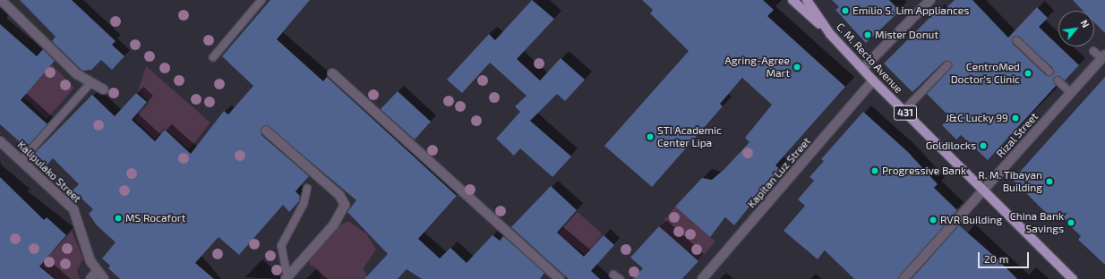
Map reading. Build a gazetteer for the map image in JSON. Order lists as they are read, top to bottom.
{
  "streets": {
    "main road": ["C. M. Recto Avenue", "431"],
    "street": ["Rizal Street", "Kalipulako Street", "Kapitan Luz Street"]
  },
  "crossings": [
    ["C. M. Recto Avenue", "Rizal Street"],
    ["C. M. Recto Avenue", "Kapitan Luz Street"]
  ],
  "places": [
    "Emilio S. Lim Appliances",
    "Mister Donut",
    "Agring-Agree Mart",
    "CentroMed Doctor's Clinic",
    "J&C Lucky 99",
    "STI Academic Center Lipa",
    "Goldilocks",
    "Progressive Bank",
    "R. M. Tibayan Building",
    "MS Rocafort",
    "RVR Building",
    "China Bank Savings"
  ],
  "scale_bar": "20 m",
  "north": "top right"
}
